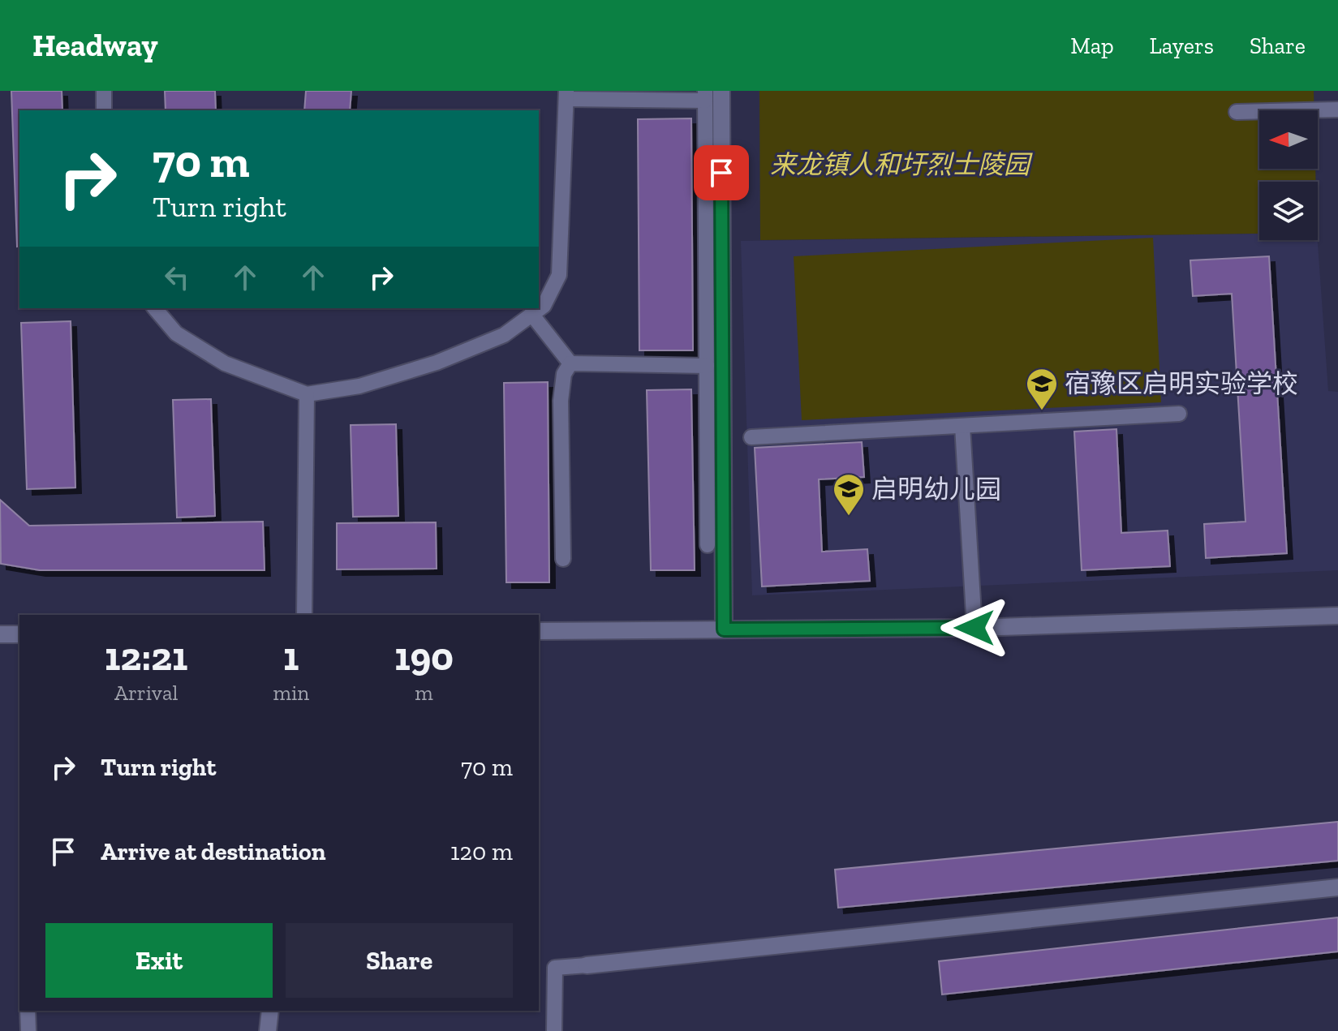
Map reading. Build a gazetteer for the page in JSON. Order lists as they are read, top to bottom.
{
  "parks": ["来龙镇人和圩烈士陵园"],
  "places": {
    "school or university": ["宿豫区启明实验学校", "启明幼儿园"]
  },
  "north": "left",
  "page": {
    "header": "Headway",
    "nav": ["Map", "Layers", "Share"],
    "turn": ["70 m", "Turn right"],
    "eta": [
      "12:21",
      "Arrival",
      "1",
      "min",
      "190",
      "m"
    ],
    "list": [
      {
        "name": "Turn right",
        "value": "70 m"
      },
      {
        "name": "Arrive at destination",
        "value": "120 m"
      }
    ],
    "buttons": ["Exit", "Share"]
  }
}
